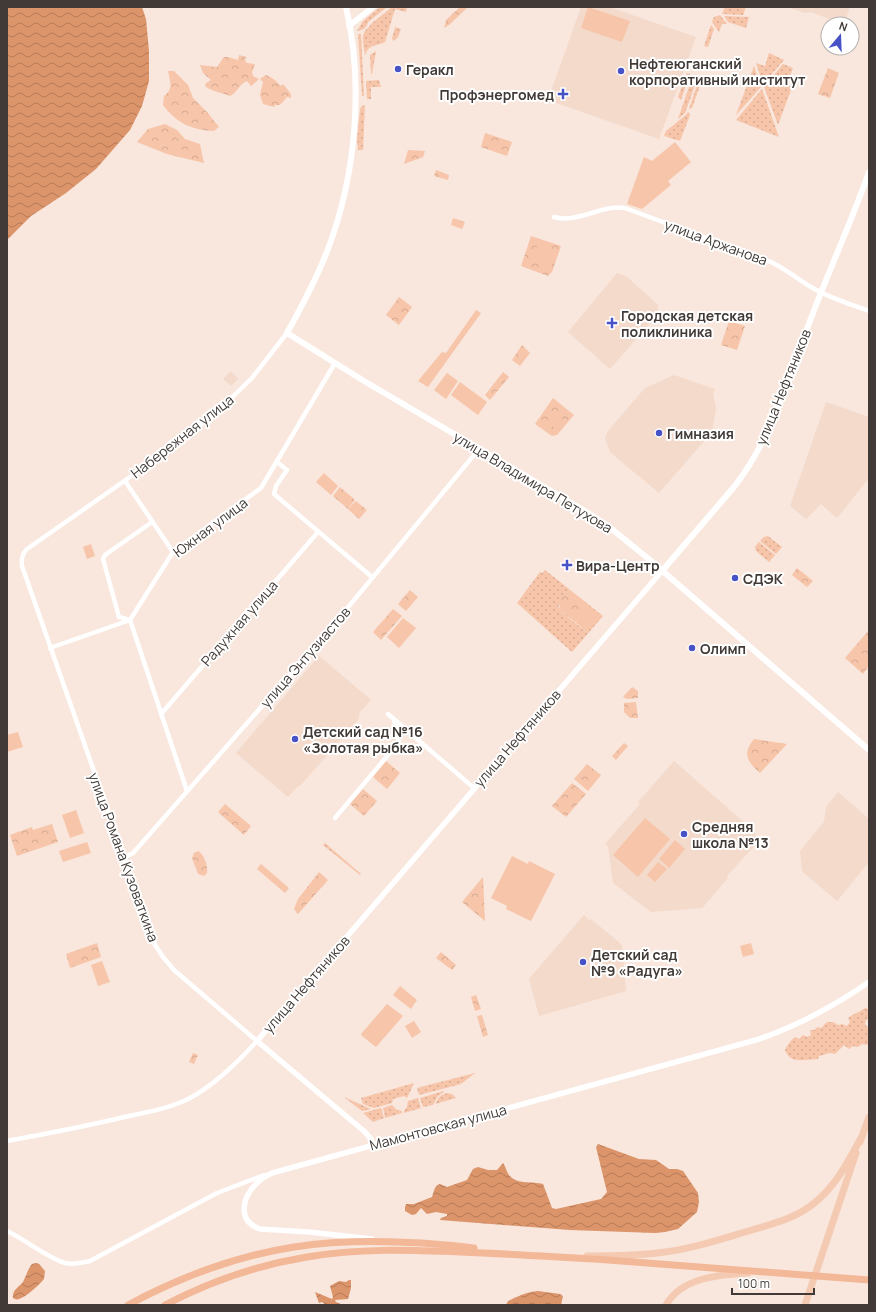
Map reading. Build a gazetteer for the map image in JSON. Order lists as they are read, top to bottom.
{
  "streets": {
    "main road": ["улица Нефтяников", "Набережная улица", "улица Владимира Петухова"],
    "street": [
      "улица Аржанова",
      "Южная улица",
      "Радужная улица",
      "улица Энтузиастов",
      "улица Романа Кузоваткина",
      "Мамонтовская улица"
    ]
  },
  "crossings": [
    ["улица Аржанова", "улица Нефтяников"],
    ["улица Нефтяников", "улица Владимира Петухова"],
    ["улица Нефтяников", "улица Романа Кузоваткина"],
    ["Набережная улица", "улица Владимира Петухова"],
    ["Набережная улица", "улица Романа Кузоваткина"],
    ["улица Владимира Петухова", "Южная улица"],
    ["улица Владимира Петухова", "улица Энтузиастов"],
    ["улица Энтузиастов", "улица Романа Кузоваткина"],
    ["улица Романа Кузоваткина", "Мамонтовская улица"]
  ],
  "places": {
    "other": [
      "Геракл",
      "Нефтеюганский корпоративный институт",
      "Гимназия",
      "СДЭК",
      "Олимп",
      "Детский сад №16 «Золотая рыбка»",
      "Средняя школа №13",
      "Детский сад №9 «Радуга»"
    ],
    "health": ["Профэнергомед", "Городская детская поликлиника", "Вира-Центр"]
  },
  "scale_bar": "100 m",
  "north": "top"
}
